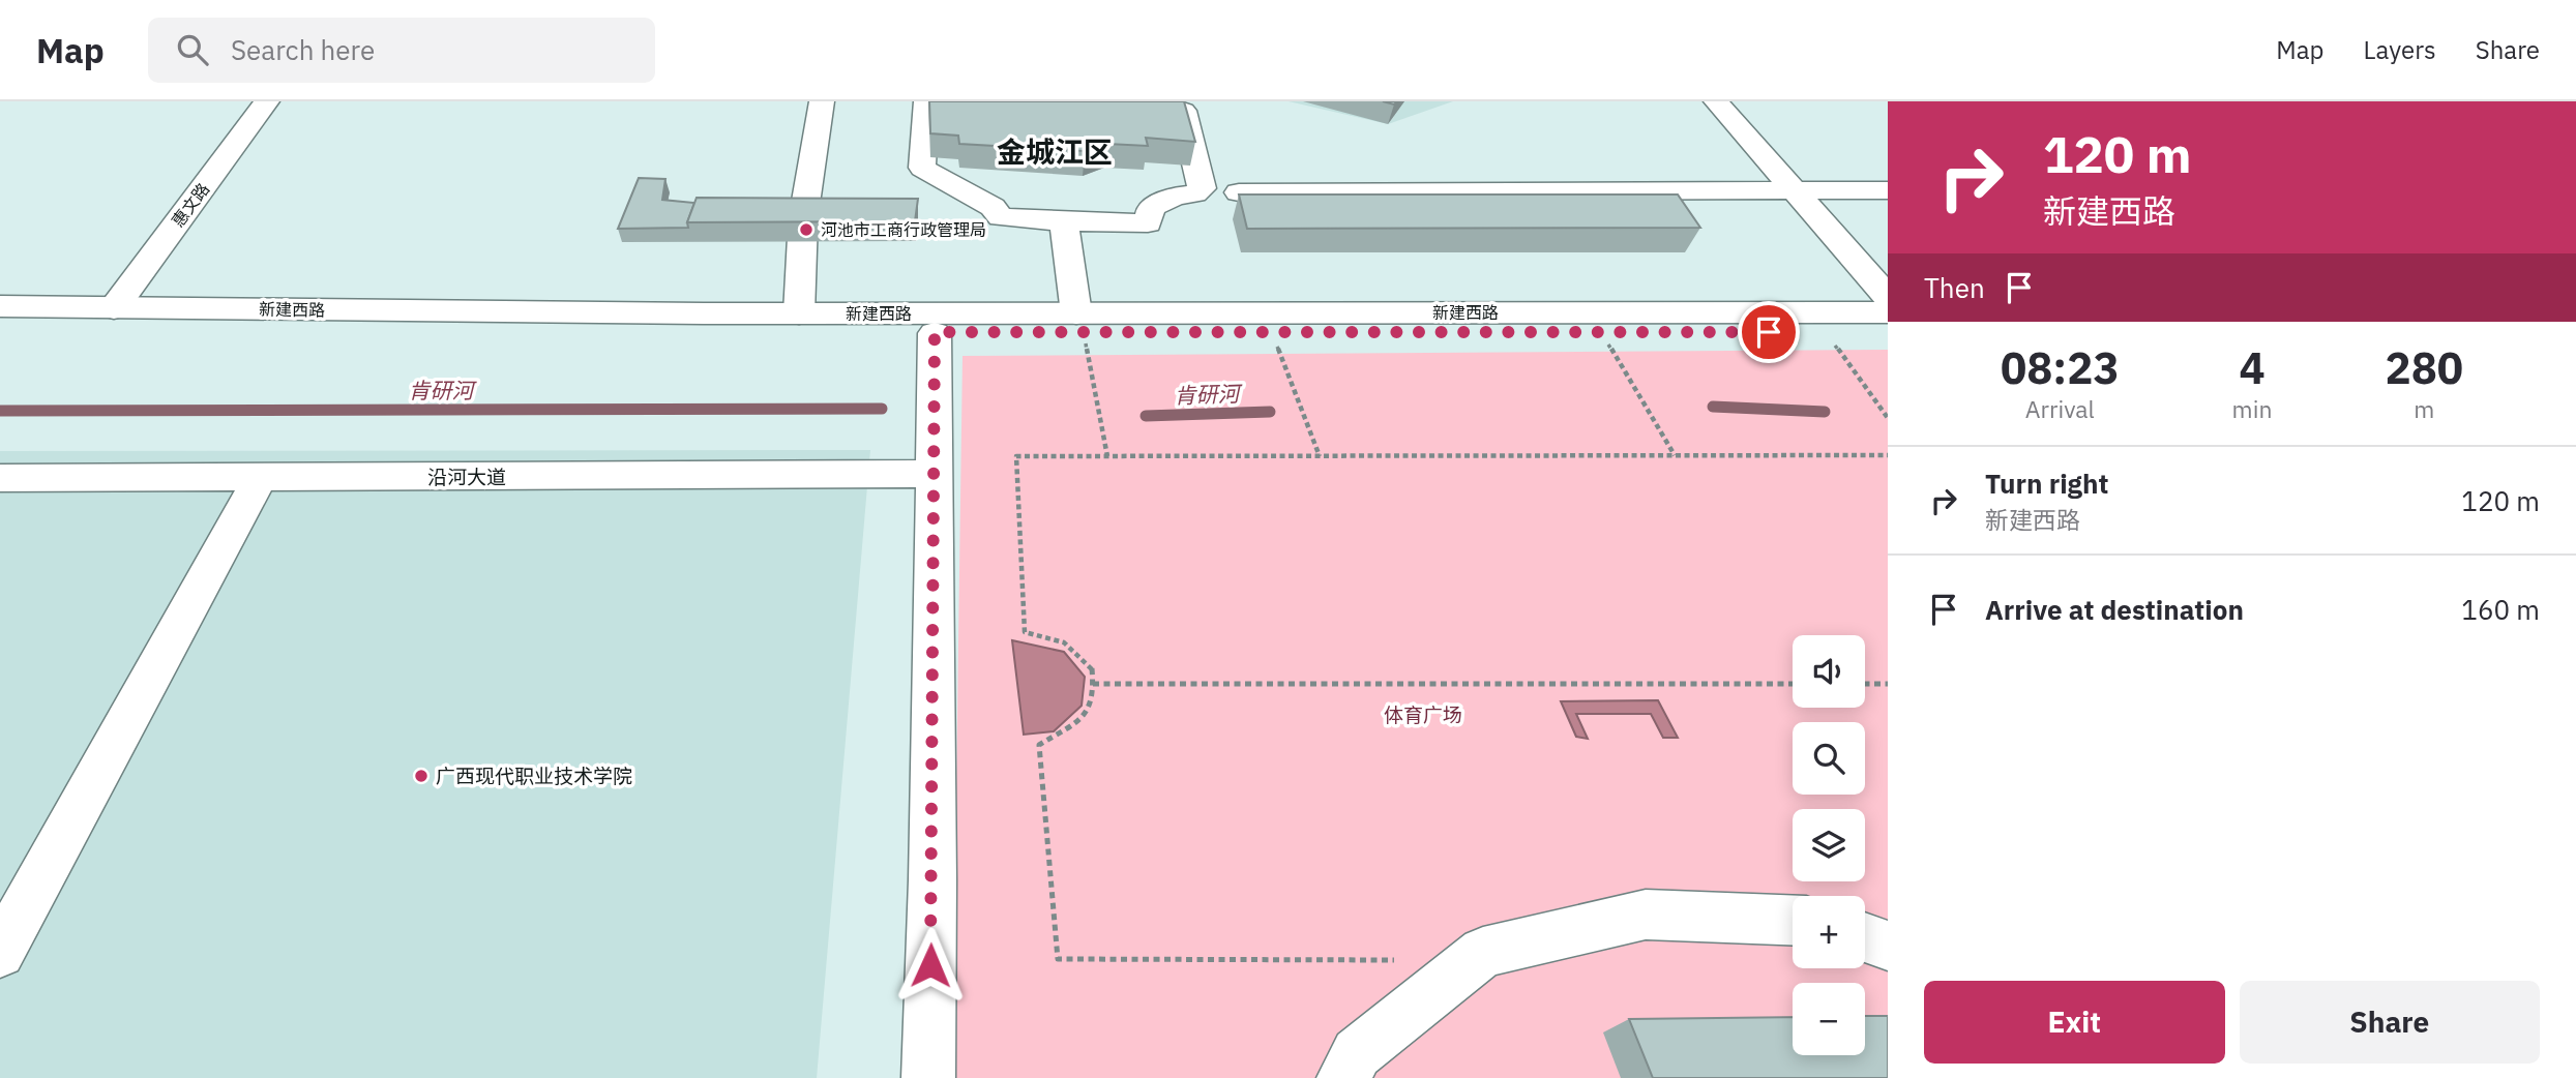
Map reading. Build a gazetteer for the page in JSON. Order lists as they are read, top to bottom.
{
  "streets": {
    "main road": ["惠文路", "新建西路", "沿河大道"]
  },
  "crossings": [
    ["惠文路", "新建西路"]
  ],
  "districts": ["金城江区"],
  "water": ["肯研河"],
  "parks": ["体育广场"],
  "places": ["河池市工商行政管理局", "广西现代职业技术学院"],
  "page": {
    "header": "Map",
    "search": "Search here",
    "nav": ["Map", "Layers", "Share"],
    "turn": ["120 m", "新建西路"],
    "then": "Then",
    "eta": [
      "08:23",
      "Arrival",
      "4",
      "min",
      "280",
      "m"
    ],
    "list": [
      {
        "name": "Turn right",
        "note": "新建西路",
        "value": "120 m"
      },
      {
        "name": "Arrive at destination",
        "value": "160 m"
      }
    ],
    "map_buttons": ["+", "−"],
    "buttons": ["Exit", "Share"]
  }
}
